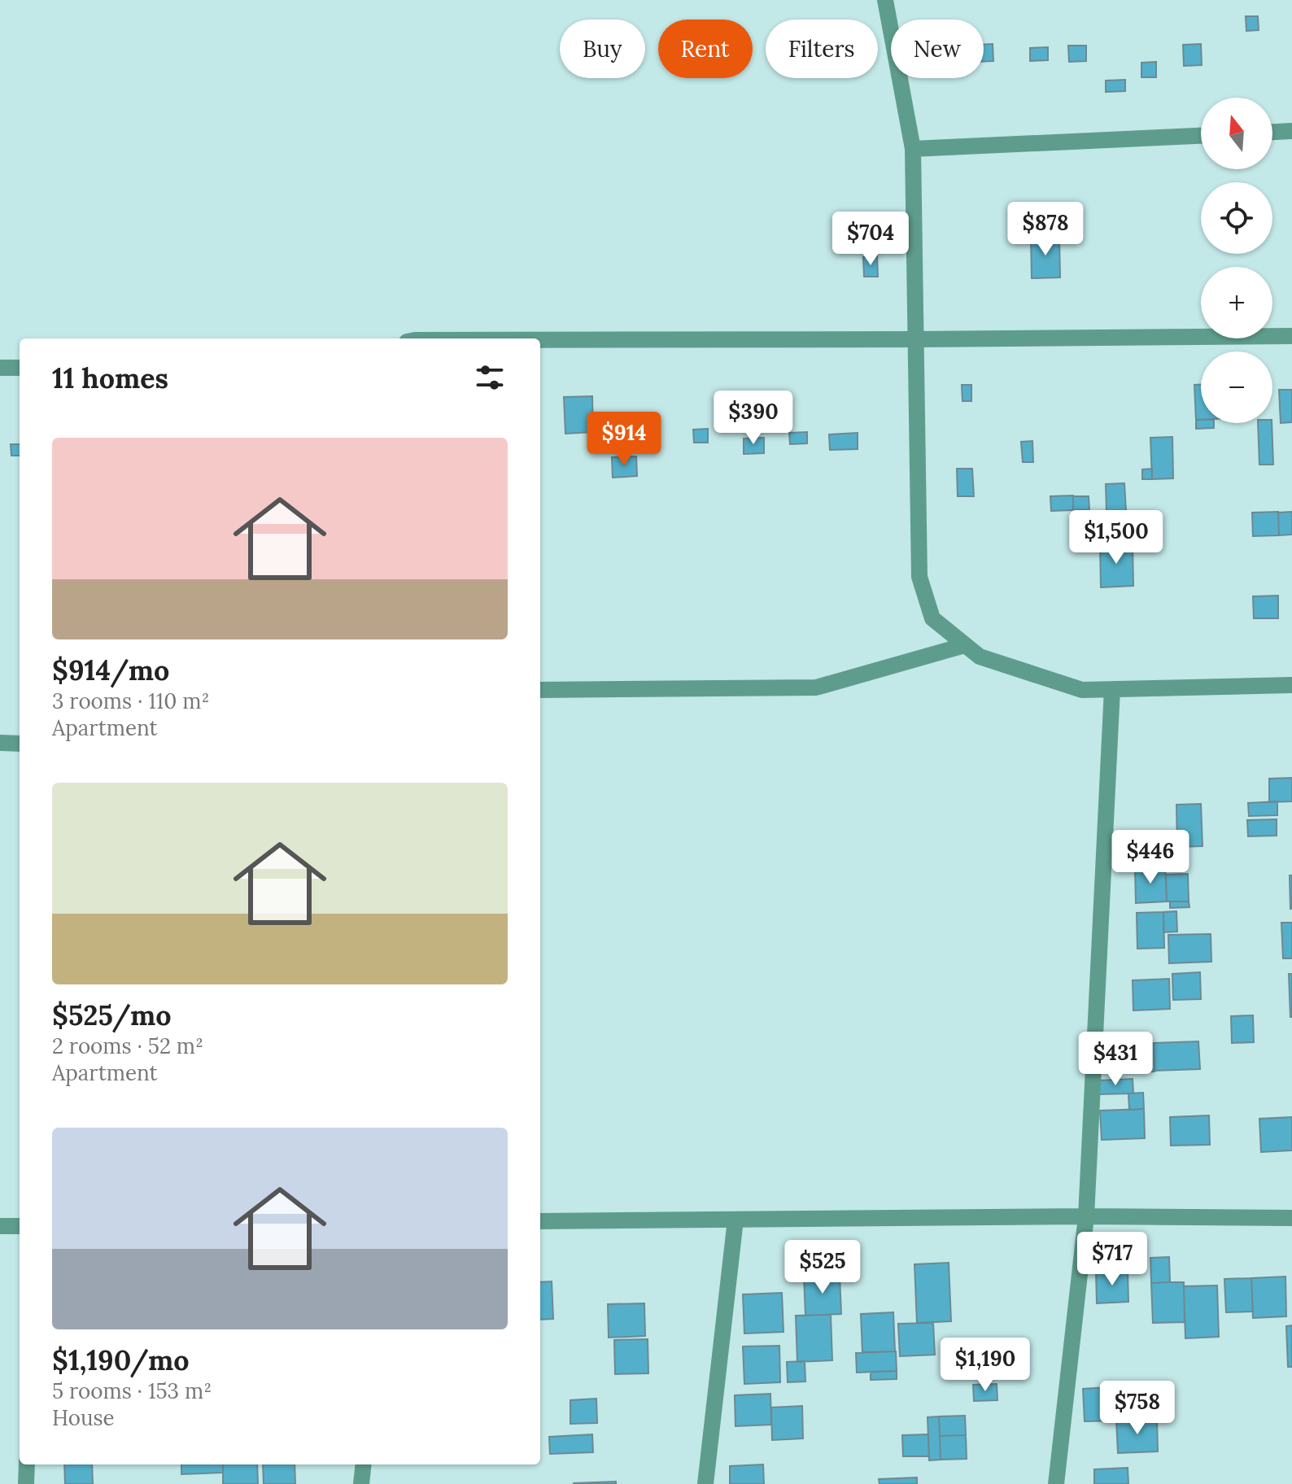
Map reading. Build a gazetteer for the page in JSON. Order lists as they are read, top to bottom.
{
  "north": "top",
  "page": {
    "chip": [
      "Buy",
      "Rent",
      "Filters",
      "New"
    ],
    "map_buttons": ["+", "−"],
    "price": [
      "$878",
      "$704",
      "$390",
      "$914",
      "$1,500",
      "$446",
      "$431",
      "$717",
      "$525",
      "$1,190",
      "$758"
    ],
    "heading": "11 homes",
    "list": [
      {
        "name": "$914/mo",
        "note": "3 rooms · 110 m² · Apartment"
      },
      {
        "name": "$525/mo",
        "note": "2 rooms · 52 m² · Apartment"
      },
      {
        "name": "$1,190/mo",
        "note": "5 rooms · 153 m² · House"
      }
    ]
  }
}
